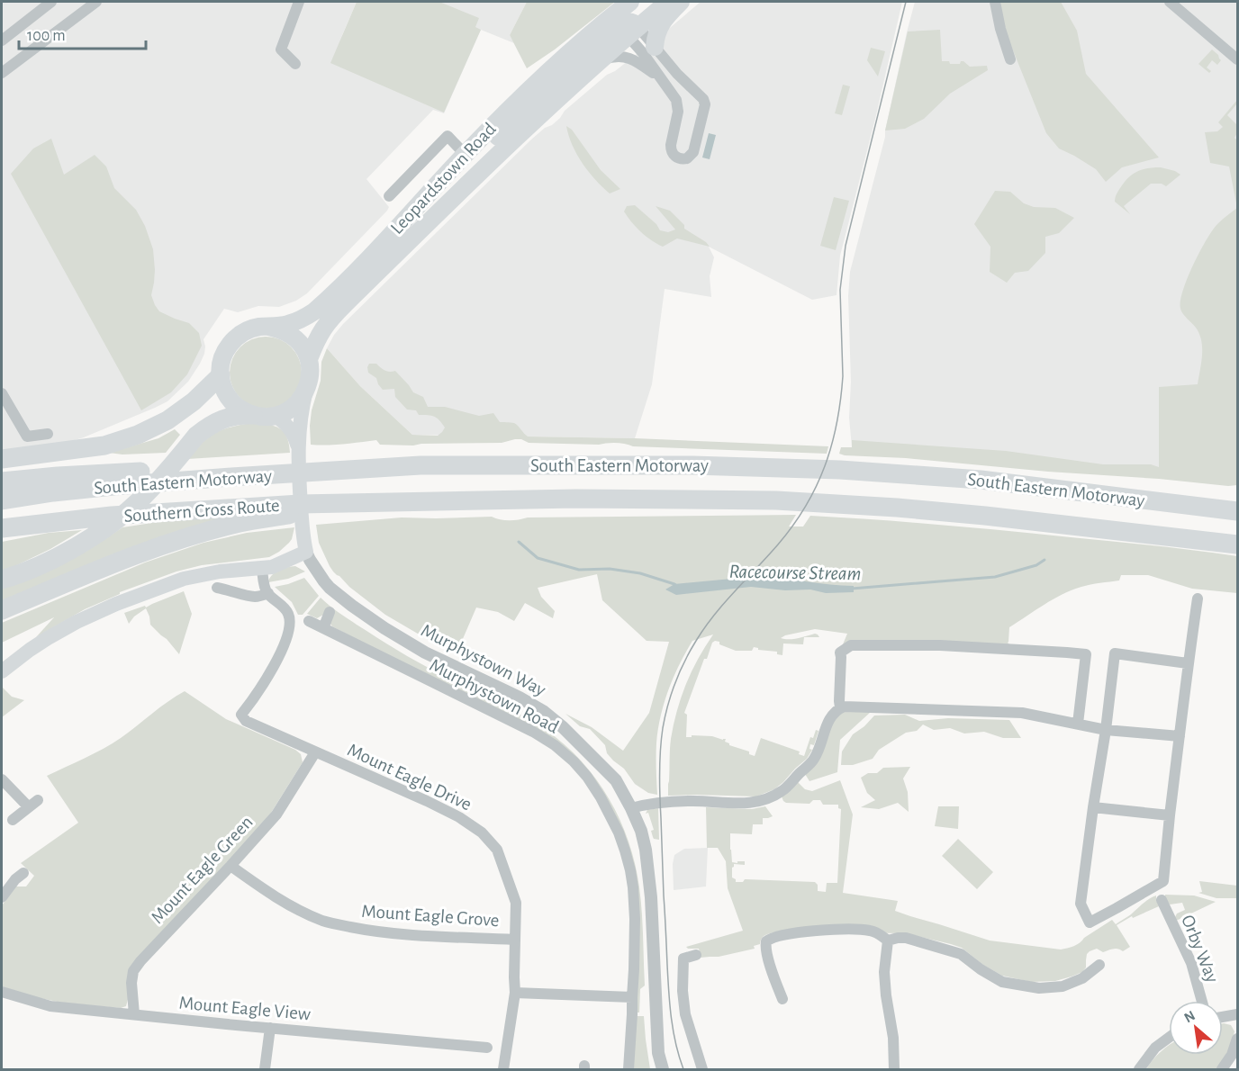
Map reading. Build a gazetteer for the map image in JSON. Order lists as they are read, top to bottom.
{
  "streets": {
    "highway": ["Leopardstown Road", "South Eastern Motorway", "Southern Cross Route"],
    "street": [
      "Murphystown Way",
      "Murphystown Road",
      "Mount Eagle Drive",
      "Mount Eagle Green",
      "Mount Eagle Grove",
      "Orby Way",
      "Mount Eagle View"
    ]
  },
  "crossings": [
    ["Leopardstown Road", "Murphystown Way"],
    ["South Eastern Motorway", "Southern Cross Route"],
    ["Mount Eagle Drive", "Mount Eagle Green"],
    ["Mount Eagle Drive", "Mount Eagle Grove"],
    ["Mount Eagle Green", "Mount Eagle Grove"],
    ["Mount Eagle Green", "Mount Eagle View"]
  ],
  "water": ["Racecourse Stream"],
  "scale_bar": "100 m",
  "north": "top left"
}
